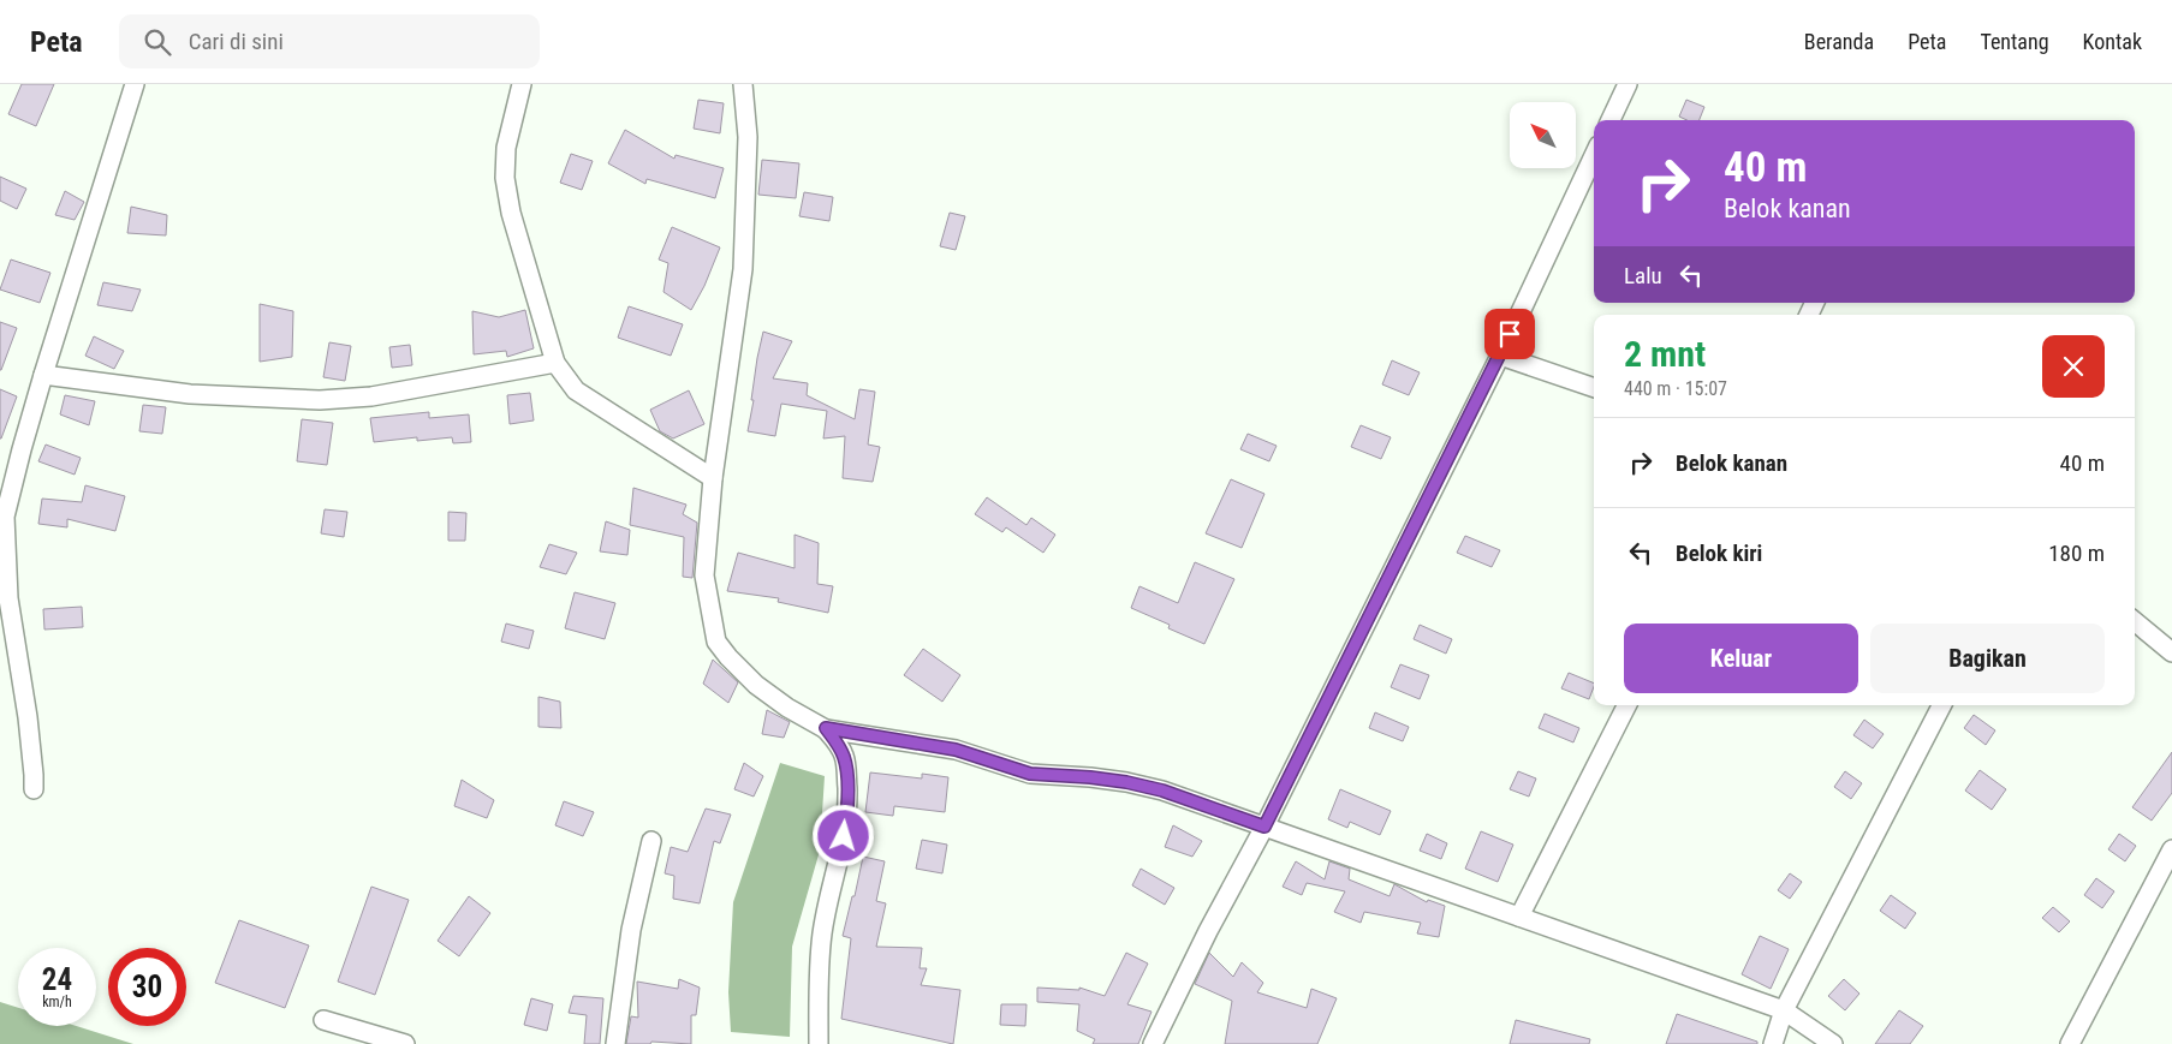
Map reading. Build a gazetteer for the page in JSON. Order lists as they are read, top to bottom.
{
  "north": "top left",
  "page": {
    "header": "Peta",
    "search": "Cari di sini",
    "nav": [
      "Beranda",
      "Peta",
      "Tentang",
      "Kontak"
    ],
    "turn": ["40 m", "Belok kanan"],
    "then": "Lalu",
    "heading": ["2 mnt", "440 m · 15:07"],
    "list": [
      {
        "name": "Belok kanan",
        "value": "40 m"
      },
      {
        "name": "Belok kiri",
        "value": "180 m"
      }
    ],
    "buttons": ["Keluar", "Bagikan"],
    "speed": "24 km/h",
    "limit": "30"
  }
}
